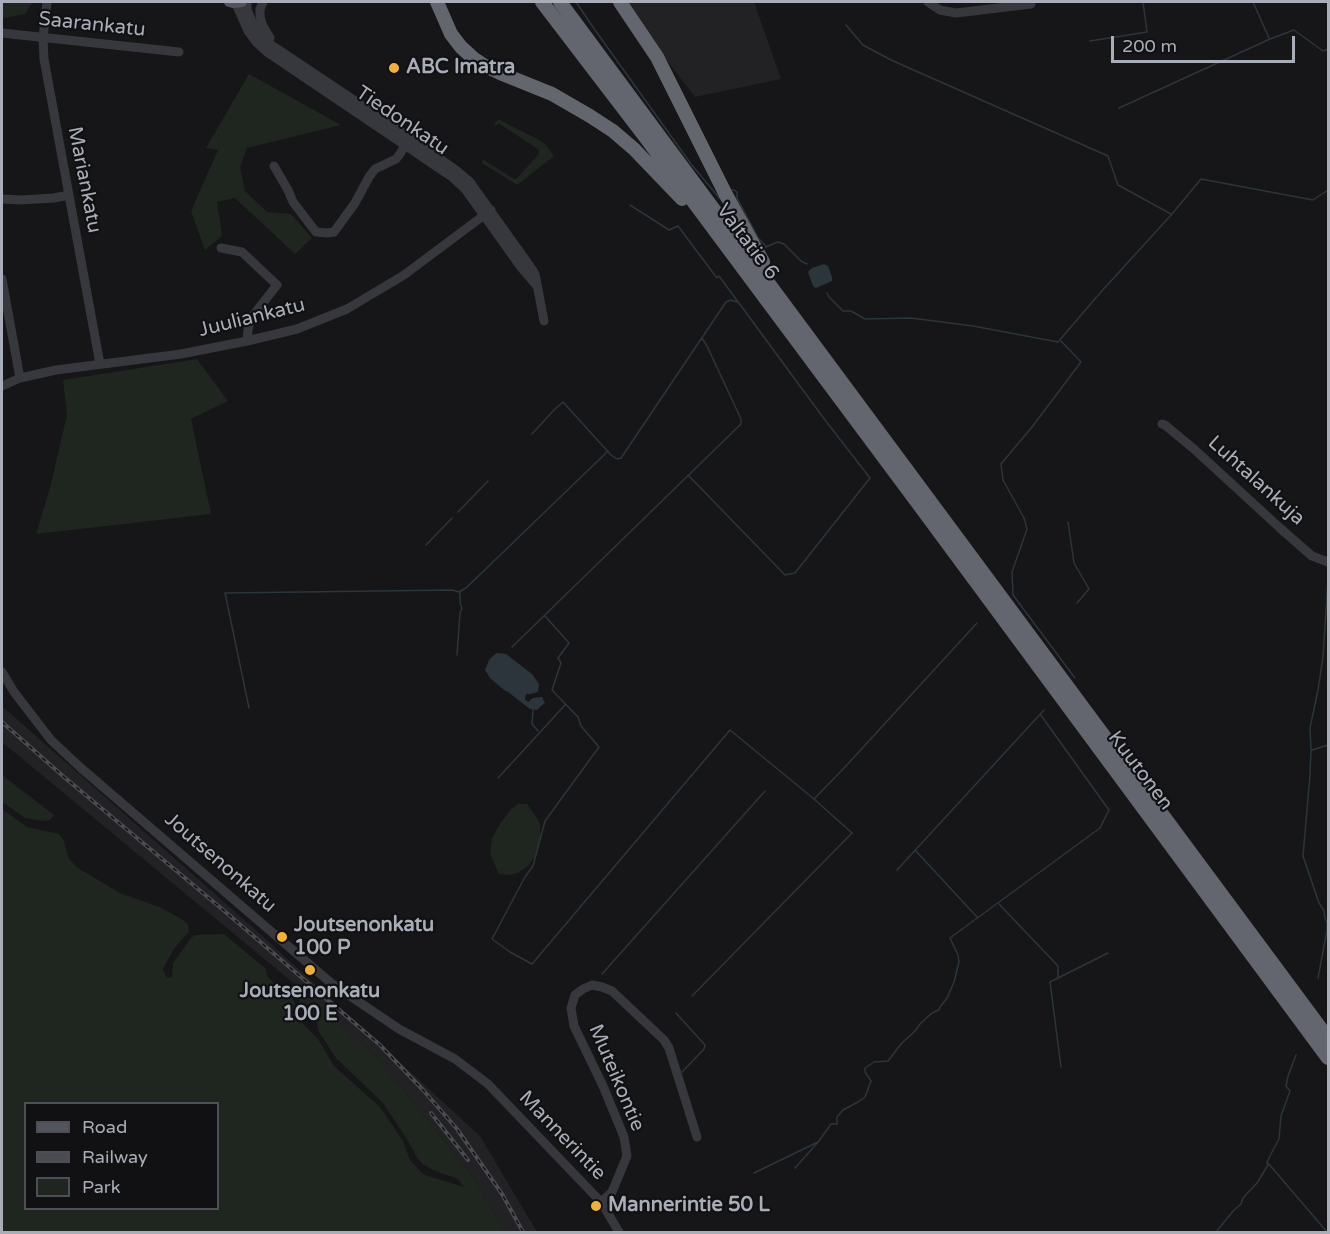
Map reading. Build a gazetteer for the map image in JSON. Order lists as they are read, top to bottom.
{
  "streets": {
    "highway": ["Valtatie 6", "Kuutonen"],
    "street": [
      "Saarankatu",
      "Tiedonkatu",
      "Mariankatu",
      "Juuliankatu",
      "Luhtalankuja",
      "Joutsenonkatu",
      "Muteikontie",
      "Mannerintie"
    ]
  },
  "crossings": [
    ["Saarankatu", "Mariankatu"],
    ["Tiedonkatu", "Juuliankatu"],
    ["Mariankatu", "Juuliankatu"],
    ["Valtatie 6", "Kuutonen"],
    ["Joutsenonkatu", "Mannerintie"],
    ["Muteikontie", "Mannerintie"]
  ],
  "places": [
    "ABC Imatra",
    "Joutsenonkatu 100 P",
    "Joutsenonkatu 100 E",
    "Mannerintie 50 L"
  ],
  "legend": ["Road", "Railway", "Park"],
  "scale_bar": "200 m"
}
